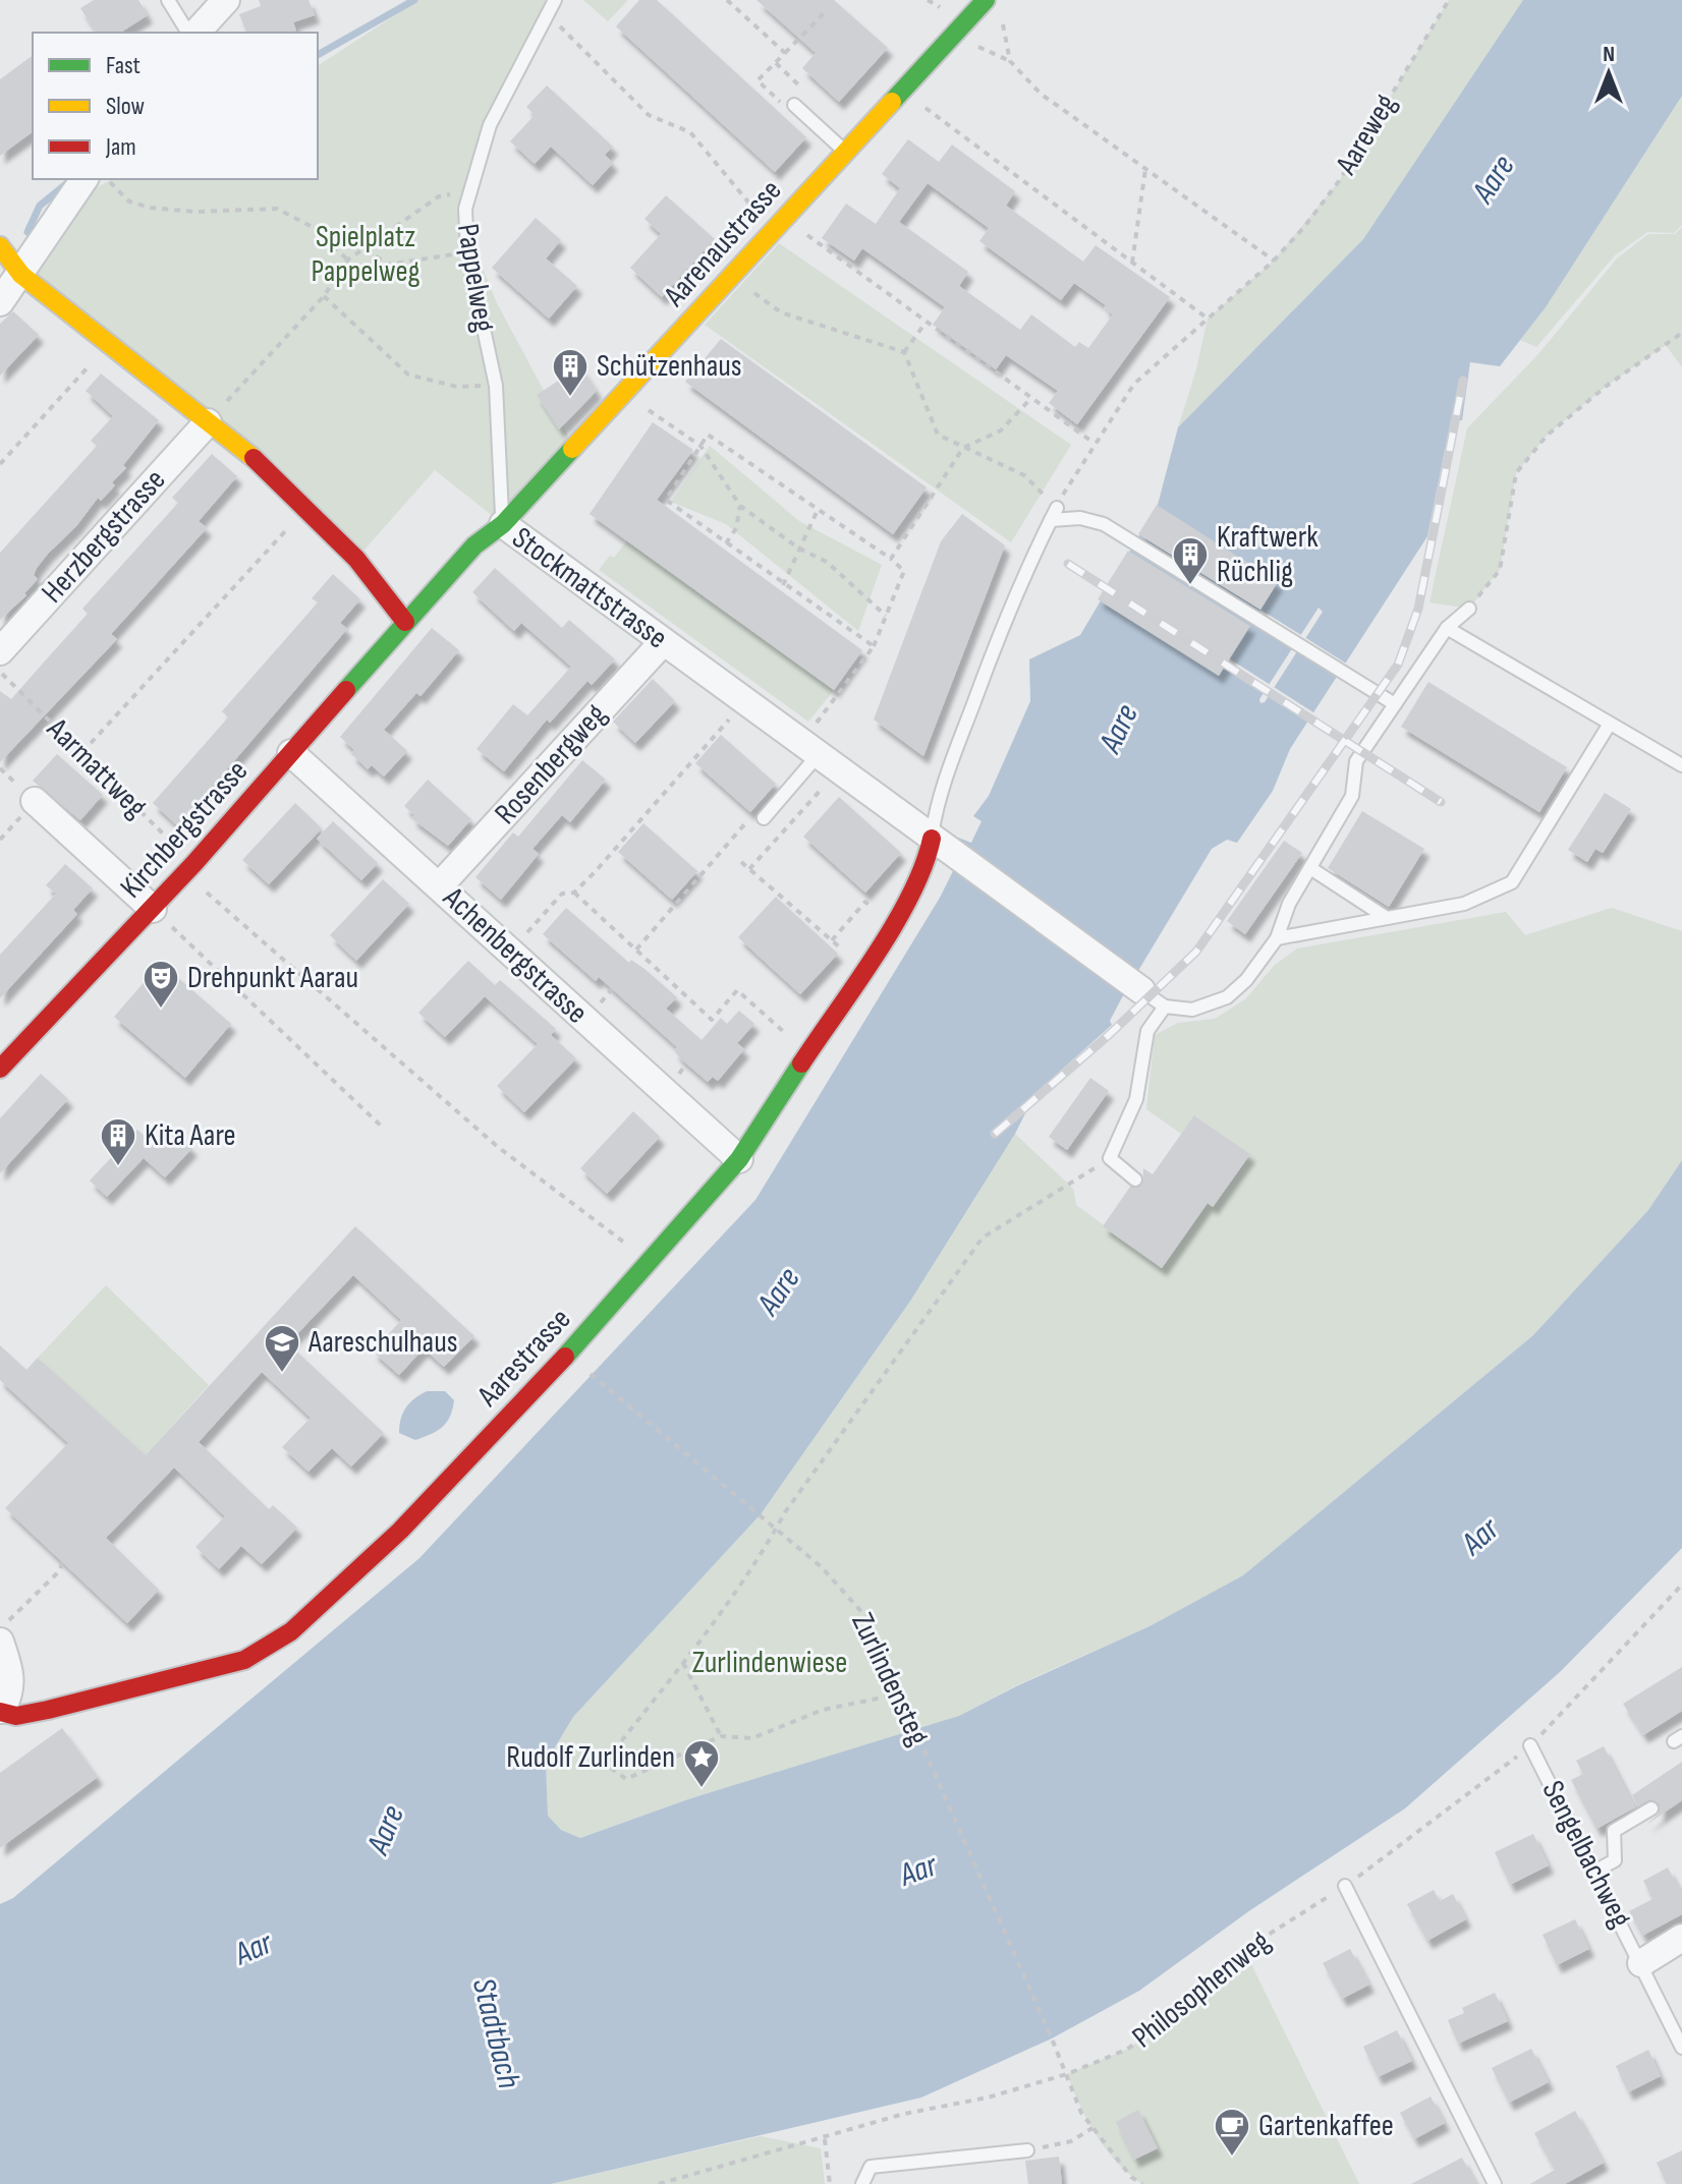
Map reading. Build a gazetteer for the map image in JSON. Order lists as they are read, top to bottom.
{
  "streets": {
    "street": [
      "Aarenaustrasse",
      "Herzbergstrasse",
      "Stockmattstrasse",
      "Rosenbergweg",
      "Kirchbergstrasse",
      "Achenbergstrasse",
      "Aarestrasse",
      "Sengelbachweg"
    ],
    "lane": ["Pappelweg"],
    "path": [
      "Aareweg",
      "Aarmattweg",
      "Zurlindensteg",
      "Philosophenweg"
    ]
  },
  "crossings": [
    ["Aarenaustrasse", "Pappelweg"],
    ["Aarenaustrasse", "Stockmattstrasse"],
    ["Pappelweg", "Stockmattstrasse"],
    ["Stockmattstrasse", "Rosenbergweg"],
    ["Stockmattstrasse", "Kirchbergstrasse"],
    ["Stockmattstrasse", "Aarestrasse"],
    ["Rosenbergweg", "Achenbergstrasse"],
    ["Aarmattweg", "Kirchbergstrasse"],
    ["Aarmattweg", "Aarestrasse"],
    ["Kirchbergstrasse", "Achenbergstrasse"],
    ["Achenbergstrasse", "Aarestrasse"],
    ["Zurlindensteg", "Philosophenweg"],
    ["Sengelbachweg", "Philosophenweg"]
  ],
  "water": ["Aare", "Aar", "Stadtbach"],
  "parks": ["Spielplatz Pappelweg", "Zurlindenwiese"],
  "places": {
    "building": ["Schützenhaus", "Kraftwerk Rüchlig", "Kita Aare"],
    "theatre": ["Drehpunkt Aarau"],
    "school or university": ["Aareschulhaus"],
    "place": ["Rudolf Zurlinden"],
    "cafe": ["Gartenkaffee"]
  },
  "legend": ["Fast", "Slow", "Jam"],
  "north": "top"
}
